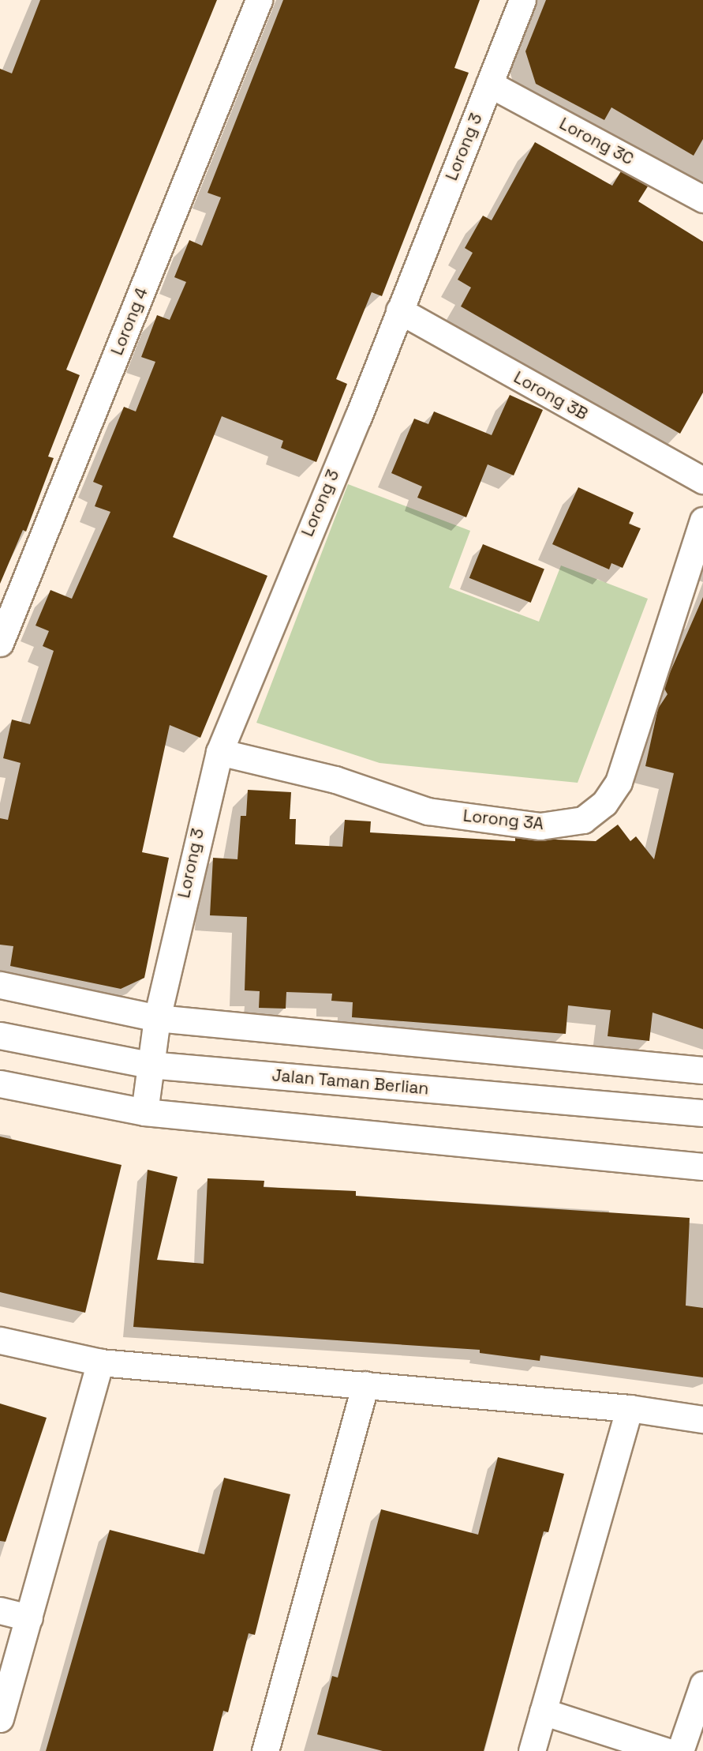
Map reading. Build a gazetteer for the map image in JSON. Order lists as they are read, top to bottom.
{
  "streets": {
    "street": [
      "Lorong 3C",
      "Lorong 3",
      "Lorong 4",
      "Lorong 3B",
      "Lorong 3A",
      "Jalan Taman Berlian"
    ]
  },
  "crossings": [
    ["Lorong 3C", "Lorong 3"],
    ["Lorong 3", "Lorong 3B"],
    ["Lorong 3", "Lorong 3A"],
    ["Lorong 3", "Jalan Taman Berlian"]
  ]
}
